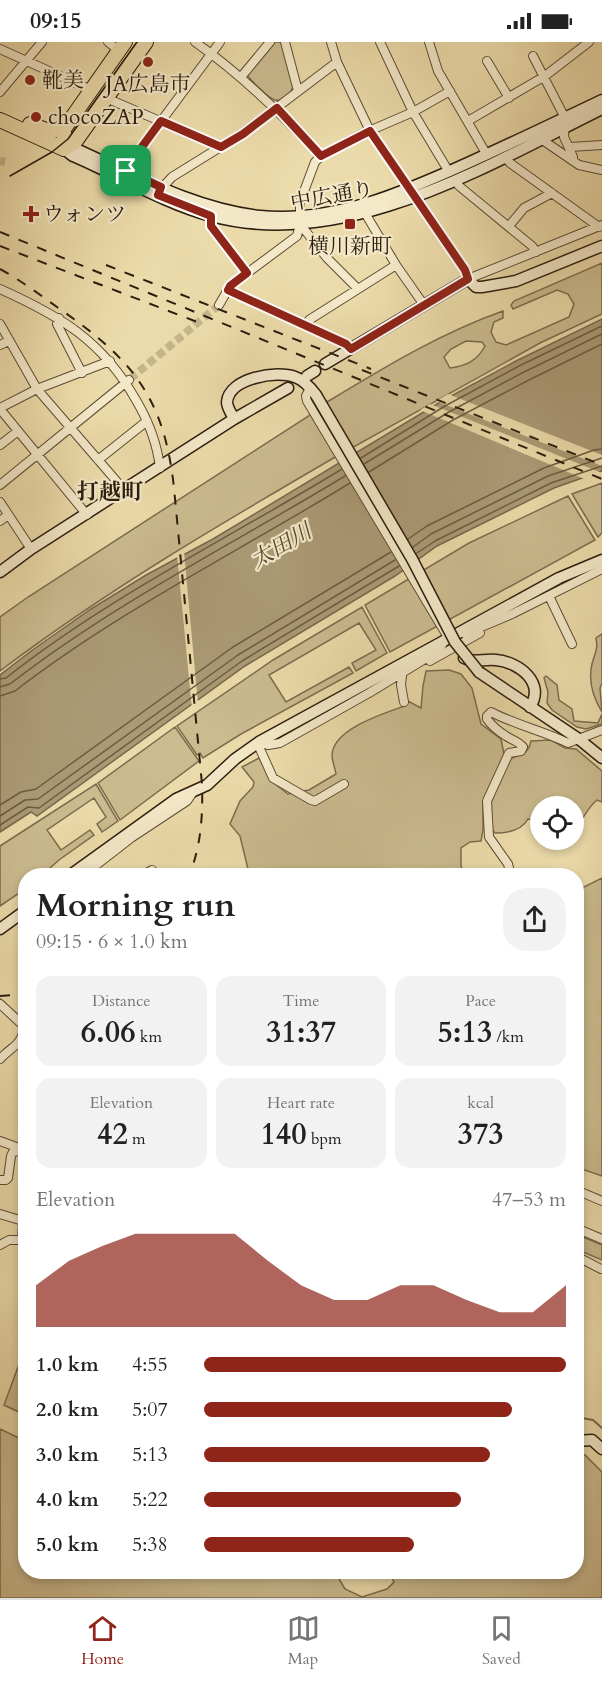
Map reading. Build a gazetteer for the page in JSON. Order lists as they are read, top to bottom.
{
  "streets": {
    "street": ["中広通り"]
  },
  "districts": ["打越町"],
  "water": ["太田川"],
  "places": {
    "other": ["JA広島市", "靴美", "chocoZAP"],
    "health": ["ウォンツ"],
    "transit": ["横川新町"]
  },
  "page": {
    "status": "09:15",
    "heading": ["Morning run", "09:15 · 6 × 1.0 km"],
    "stats": [
      ["Distance", "6.06 km"],
      ["Time", "31:37"],
      ["Pace", "5:13 /km"],
      ["Elevation", "42 m"],
      ["Heart rate", "140 bpm"],
      ["kcal", "373"]
    ],
    "chart": ["Elevation", "47–53 m"],
    "list": [
      {
        "name": "1.0 km",
        "note": "4:55"
      },
      {
        "name": "2.0 km",
        "note": "5:07"
      },
      {
        "name": "3.0 km",
        "note": "5:13"
      },
      {
        "name": "4.0 km",
        "note": "5:22"
      },
      {
        "name": "5.0 km",
        "note": "5:38"
      }
    ],
    "tabs": ["Home", "Map", "Saved"]
  }
}
